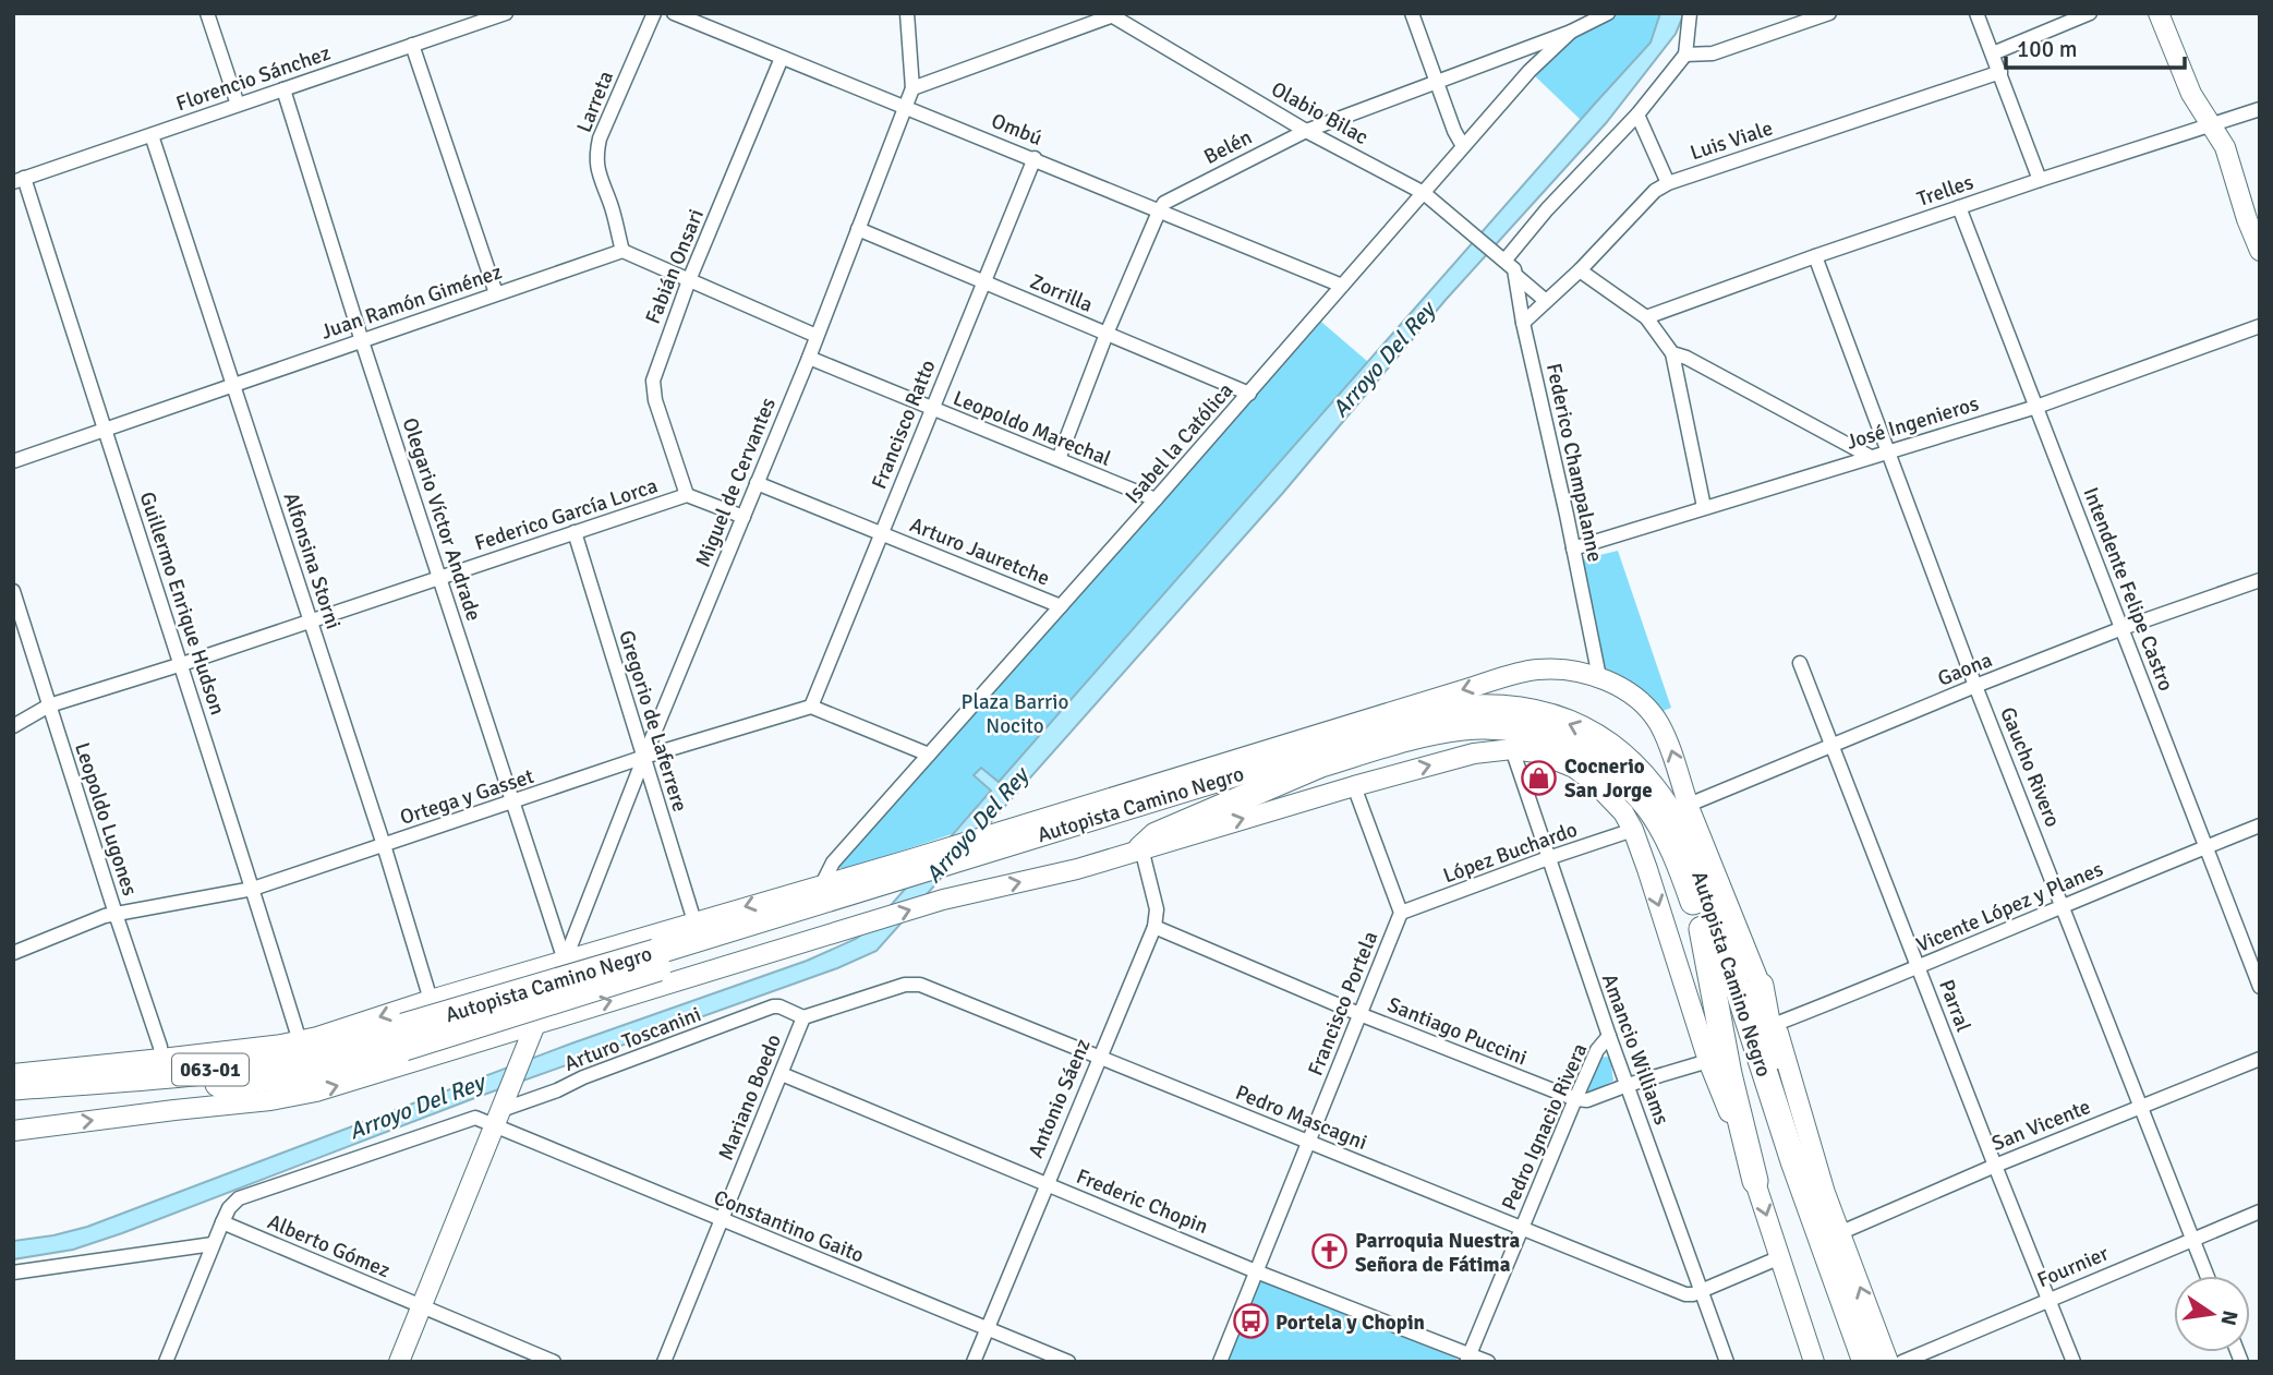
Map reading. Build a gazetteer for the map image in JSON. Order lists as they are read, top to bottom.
{
  "streets": {
    "highway": ["Autopista Camino Negro", "063-01"],
    "street": [
      "Florencio Sánchez",
      "Larreta",
      "Olabio Bilac",
      "Ombú",
      "Luis Viale",
      "Belén",
      "Trelles",
      "Fabián Onsari",
      "Zorrilla",
      "Juan Ramón Giménez",
      "José Ingenieros",
      "Francisco Ratto",
      "Leopoldo Marechal",
      "Isabel la Católica",
      "Federico Champalanne",
      "Miguel de Cervantes",
      "Federico García Lorca",
      "Olegario Víctor Andrade",
      "Arturo Jauretche",
      "Alfonsina Storni",
      "Intendente Felipe Castro",
      "Guillermo Enrique Hudson",
      "Gaona",
      "Gregorio de Laferrere",
      "Gaucho Rivero",
      "Ortega y Gasset",
      "Leopoldo Lugones",
      "López Buchardo",
      "Vicente López y Planes",
      "Francisco Portela",
      "Parral",
      "Santiago Puccini",
      "Arturo Toscanini",
      "Amancio Williams",
      "Mariano Boedo",
      "Antonio Sáenz",
      "Pedro Mascagni",
      "San Vicente",
      "Pedro Ignacio Rivera",
      "Frederic Chopin",
      "Constantino Gaito",
      "Alberto Gómez",
      "Fournier"
    ]
  },
  "crossings": [
    ["Florencio Sánchez", "Olegario Víctor Andrade"],
    ["Florencio Sánchez", "Alfonsina Storni"],
    ["Florencio Sánchez", "Guillermo Enrique Hudson"],
    ["Larreta", "Juan Ramón Giménez"],
    ["Olabio Bilac", "Belén"],
    ["Olabio Bilac", "Isabel la Católica"],
    ["Olabio Bilac", "Federico Champalanne"],
    ["Ombú", "Belén"],
    ["Ombú", "Fabián Onsari"],
    ["Ombú", "Francisco Ratto"],
    ["Ombú", "Isabel la Católica"],
    ["Ombú", "Miguel de Cervantes"],
    ["Luis Viale", "Federico Champalanne"],
    ["Belén", "Isabel la Católica"],
    ["Trelles", "Intendente Felipe Castro"],
    ["Trelles", "Gaucho Rivero"],
    ["Fabián Onsari", "Federico García Lorca"],
    ["Zorrilla", "Francisco Ratto"],
    ["Zorrilla", "Isabel la Católica"],
    ["Zorrilla", "Miguel de Cervantes"],
    ["Juan Ramón Giménez", "Olegario Víctor Andrade"],
    ["Juan Ramón Giménez", "Alfonsina Storni"],
    ["Juan Ramón Giménez", "Guillermo Enrique Hudson"],
    ["José Ingenieros", "Federico Champalanne"],
    ["José Ingenieros", "Intendente Felipe Castro"],
    ["José Ingenieros", "Gaucho Rivero"],
    ["Francisco Ratto", "Leopoldo Marechal"],
    ["Francisco Ratto", "Arturo Jauretche"],
    ["Francisco Ratto", "Ortega y Gasset"],
    ["Leopoldo Marechal", "Isabel la Católica"],
    ["Leopoldo Marechal", "Miguel de Cervantes"],
    ["Isabel la Católica", "Arturo Jauretche"],
    ["Miguel de Cervantes", "Federico García Lorca"],
    ["Miguel de Cervantes", "Olegario Víctor Andrade"],
    ["Miguel de Cervantes", "Arturo Jauretche"],
    ["Miguel de Cervantes", "Gregorio de Laferrere"],
    ["Miguel de Cervantes", "Ortega y Gasset"],
    ["Federico García Lorca", "Olegario Víctor Andrade"],
    ["Federico García Lorca", "Alfonsina Storni"],
    ["Federico García Lorca", "Guillermo Enrique Hudson"],
    ["Federico García Lorca", "Gregorio de Laferrere"],
    ["Federico García Lorca", "Leopoldo Lugones"],
    ["Olegario Víctor Andrade", "Ortega y Gasset"],
    ["Alfonsina Storni", "Ortega y Gasset"],
    ["Intendente Felipe Castro", "Gaona"],
    ["Intendente Felipe Castro", "Vicente López y Planes"],
    ["Guillermo Enrique Hudson", "Ortega y Gasset"],
    ["Gaona", "Gaucho Rivero"],
    ["Gaona", "Parral"],
    ["Gregorio de Laferrere", "Ortega y Gasset"],
    ["Gaucho Rivero", "Vicente López y Planes"],
    ["Gaucho Rivero", "San Vicente"],
    ["Gaucho Rivero", "Fournier"],
    ["Ortega y Gasset", "Leopoldo Lugones"],
    ["López Buchardo", "Francisco Portela"],
    ["López Buchardo", "Amancio Williams"],
    ["Vicente López y Planes", "Parral"],
    ["Francisco Portela", "Santiago Puccini"],
    ["Francisco Portela", "Pedro Mascagni"],
    ["Francisco Portela", "Frederic Chopin"],
    ["Parral", "San Vicente"],
    ["Parral", "Fournier"],
    ["Santiago Puccini", "Antonio Sáenz"],
    ["Santiago Puccini", "Pedro Ignacio Rivera"],
    ["Arturo Toscanini", "Mariano Boedo"],
    ["Arturo Toscanini", "Pedro Mascagni"],
    ["Arturo Toscanini", "Constantino Gaito"],
    ["Amancio Williams", "Pedro Mascagni"],
    ["Amancio Williams", "Pedro Ignacio Rivera"],
    ["Mariano Boedo", "Pedro Mascagni"],
    ["Mariano Boedo", "Frederic Chopin"],
    ["Mariano Boedo", "Constantino Gaito"],
    ["Antonio Sáenz", "Pedro Mascagni"],
    ["Antonio Sáenz", "Frederic Chopin"],
    ["Antonio Sáenz", "Constantino Gaito"],
    ["Pedro Mascagni", "Pedro Ignacio Rivera"],
    ["Pedro Ignacio Rivera", "Frederic Chopin"],
    ["Constantino Gaito", "Alberto Gómez"]
  ],
  "water": ["Arroyo Del Rey"],
  "parks": ["Plaza Barrio Nocito"],
  "places": {
    "shop": ["Cocnerio San Jorge"],
    "church": ["Parroquia Nuestra Señora de Fátima"],
    "bus stop": ["Portela y Chopin"]
  },
  "scale_bar": "100 m",
  "north": "right"
}
